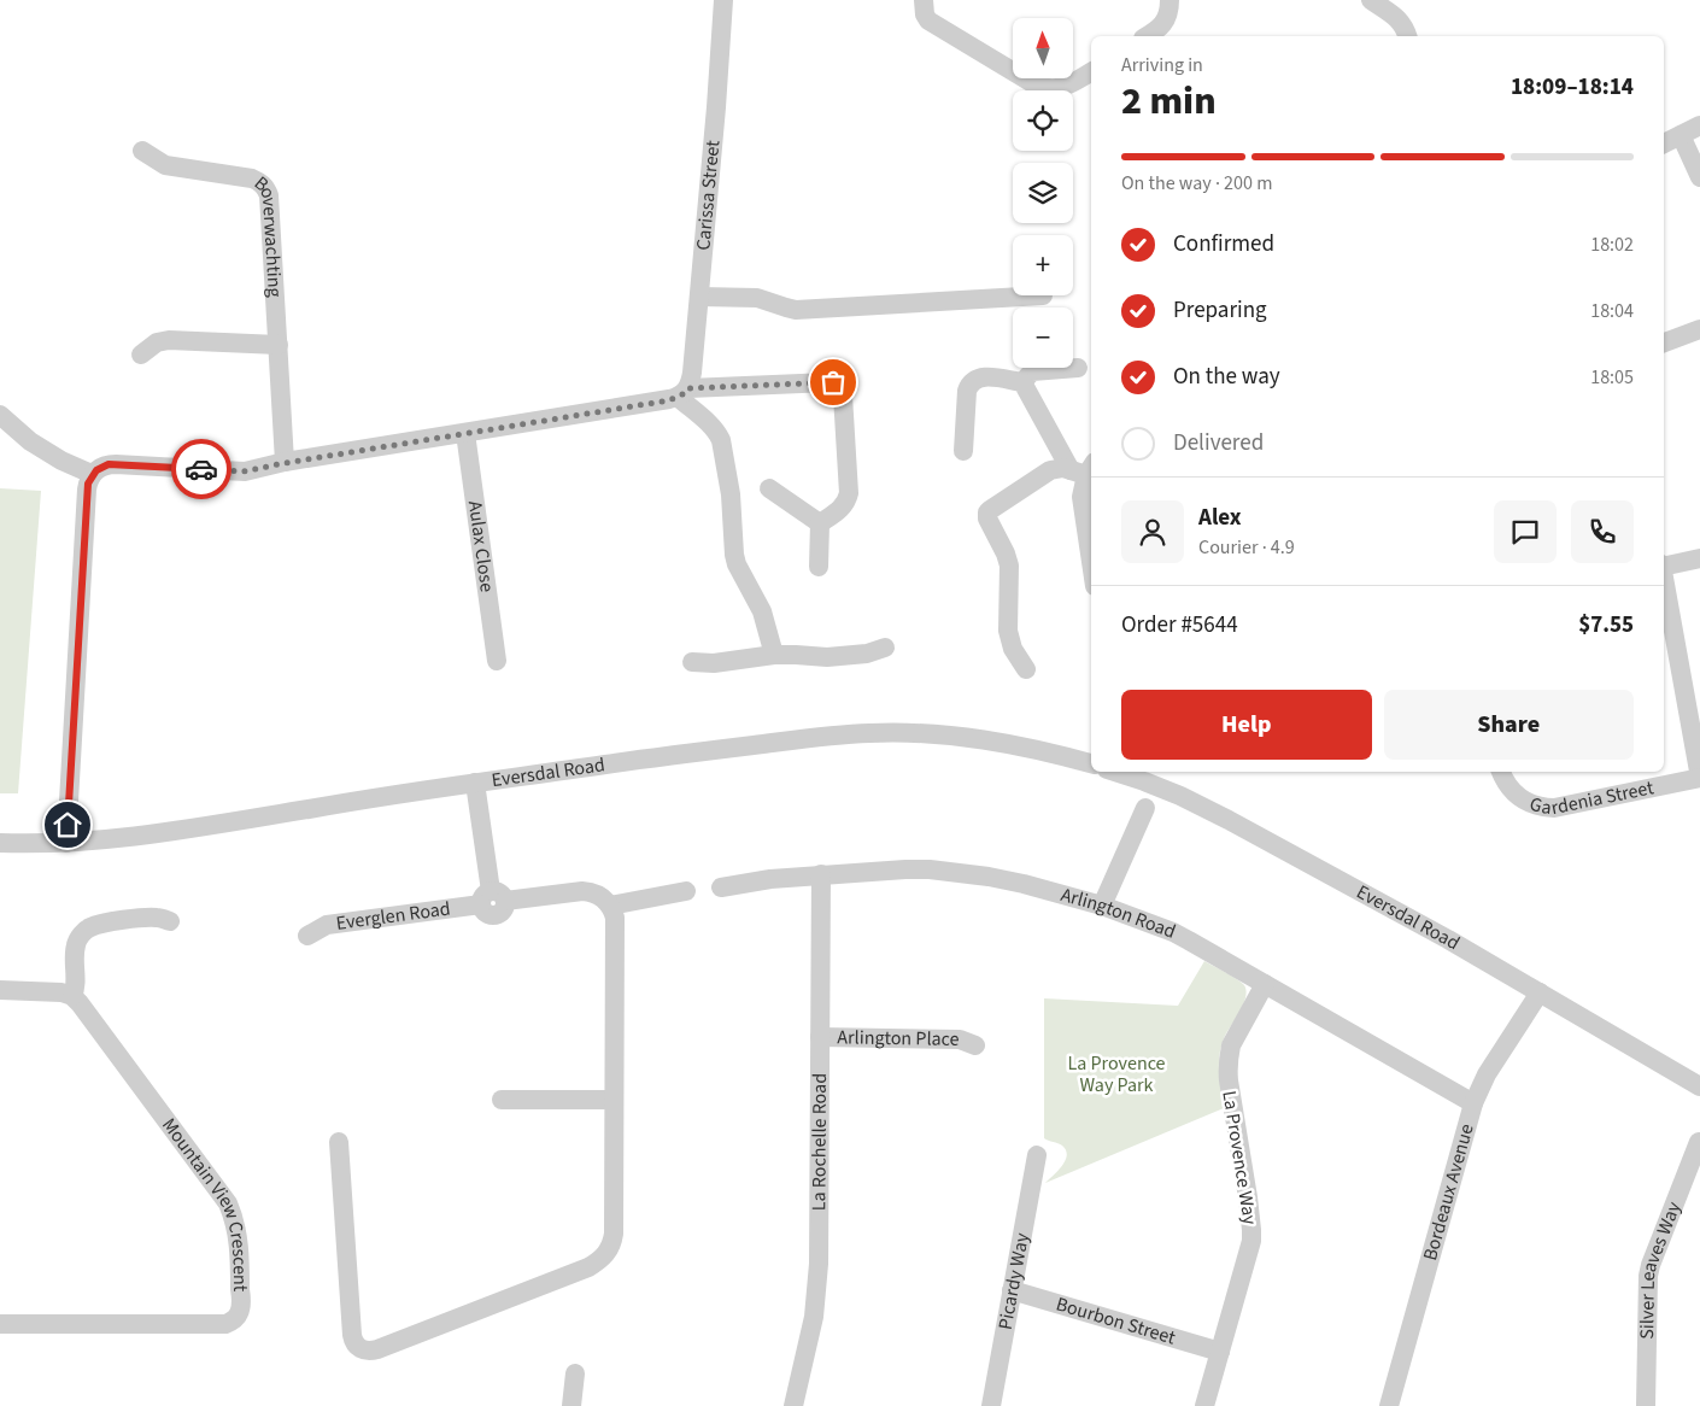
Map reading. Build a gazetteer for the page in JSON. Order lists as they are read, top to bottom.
{
  "streets": {
    "street": [
      "Carissa Street",
      "Boverwachting",
      "Aulax Close",
      "Eversdal Road",
      "Gardenia Street",
      "Arlington Road",
      "Everglen Road",
      "Arlington Place",
      "La Rochelle Road",
      "La Provence Way",
      "Bordeaux Avenue",
      "Mountain View Crescent",
      "Silver Leaves Way",
      "Picardy Way",
      "Bourbon Street"
    ]
  },
  "crossings": [
    ["Eversdal Road", "Bordeaux Avenue"],
    ["Arlington Road", "La Rochelle Road"],
    ["Arlington Road", "La Provence Way"],
    ["Arlington Road", "Bordeaux Avenue"],
    ["Arlington Place", "La Rochelle Road"],
    ["La Provence Way", "Bourbon Street"],
    ["Picardy Way", "Bourbon Street"]
  ],
  "parks": ["La Provence Way Park"],
  "north": "top",
  "page": {
    "map_buttons": ["+", "−"],
    "heading": ["2 min", "Arriving in", "18:09–18:14"],
    "panel": [
      "Alex",
      "Courier · 4.9",
      "Order #5644",
      "$7.55"
    ],
    "bar": "On the way · 200 m",
    "list": [
      ["Confirmed", "18:02"],
      ["Preparing", "18:04"],
      ["On the way", "18:05"],
      "Delivered"
    ],
    "buttons": ["Help", "Share"]
  }
}
